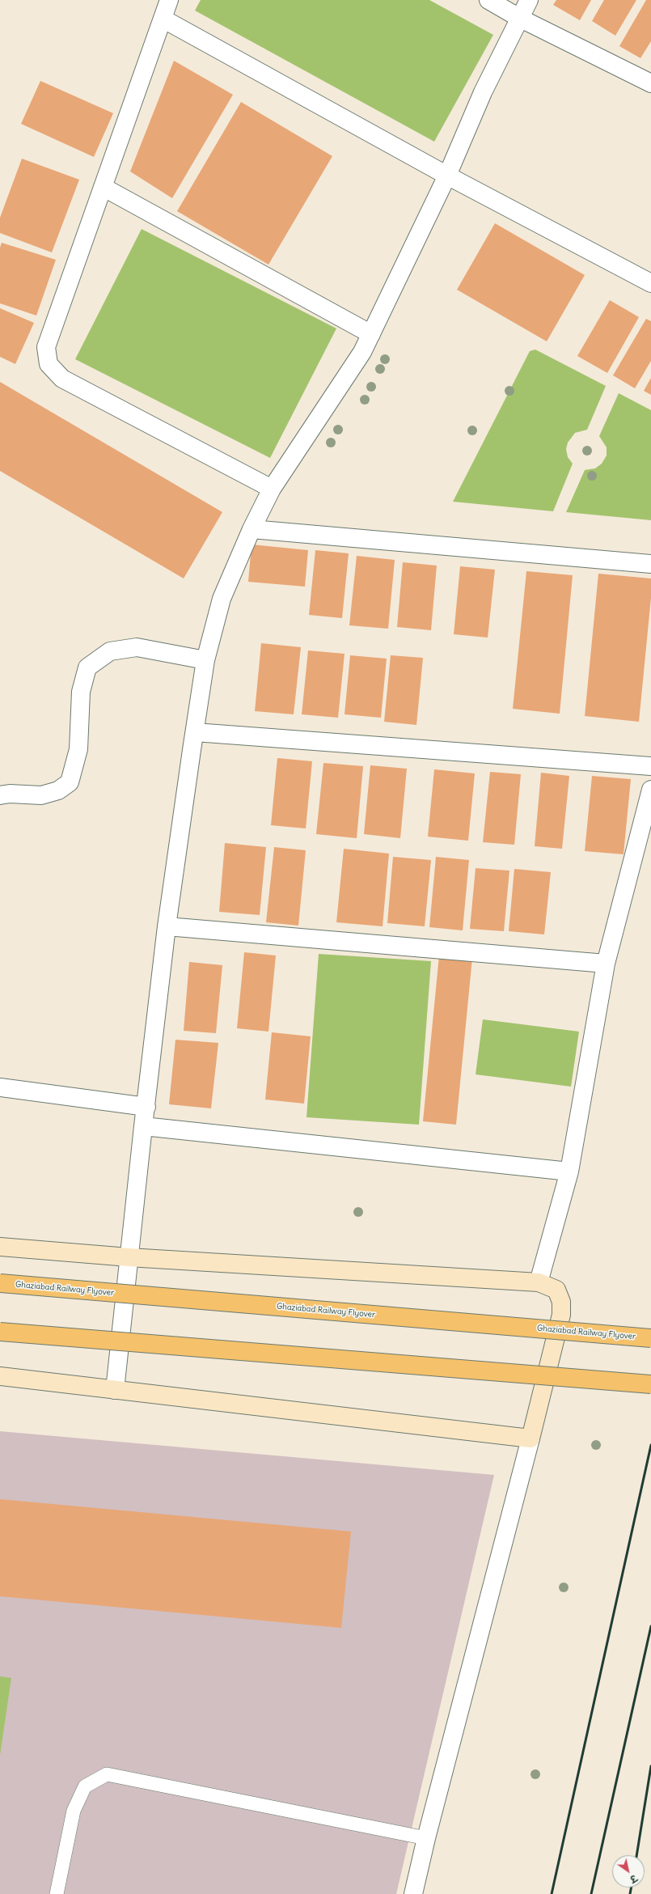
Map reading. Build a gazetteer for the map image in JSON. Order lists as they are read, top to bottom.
{
  "streets": {
    "highway": ["Ghaziabad Railway Flyover"]
  },
  "north": "bottom right"
}
